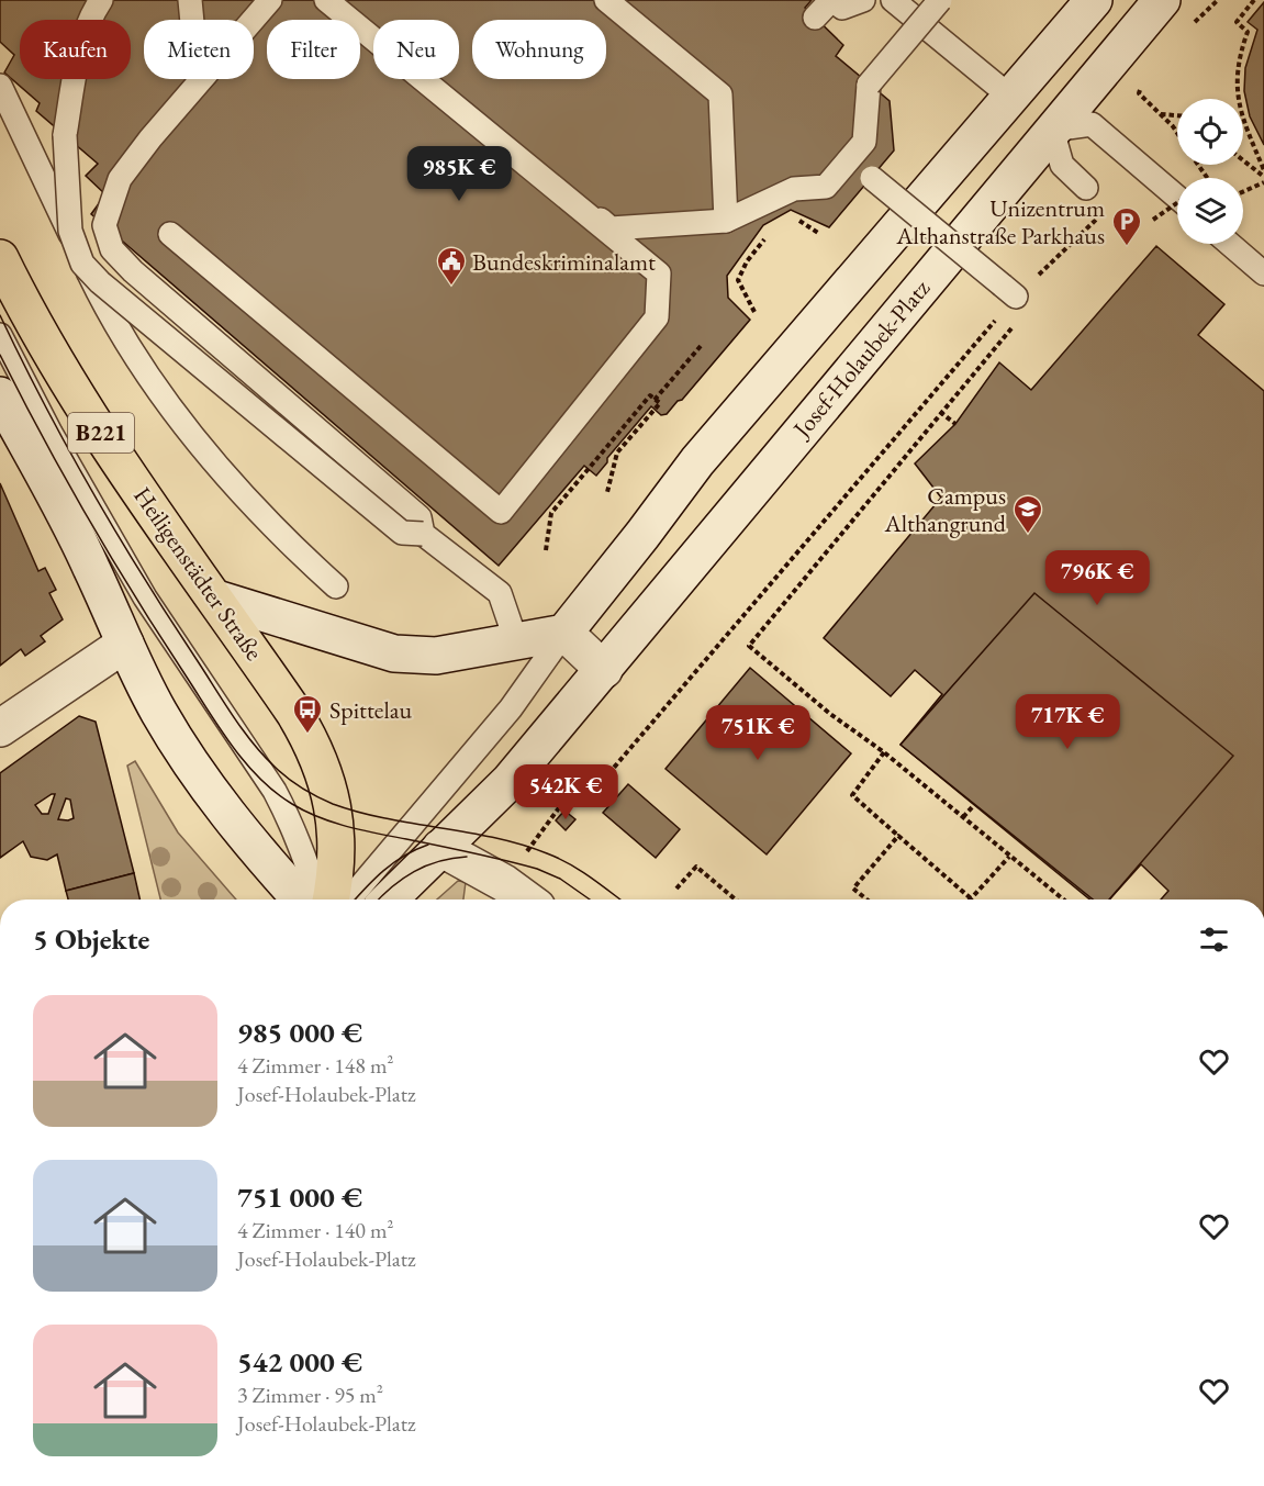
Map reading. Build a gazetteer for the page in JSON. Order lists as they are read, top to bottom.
{
  "streets": {
    "main road": ["Josef-Holaubek-Platz", "B221", "Heiligenstädter Straße"]
  },
  "places": {
    "parking": ["Unizentrum Althanstraße Parkhaus"],
    "public building": ["Bundeskriminalamt"],
    "school or university": ["Campus Althangrund"],
    "bus stop": ["Spittelau"]
  },
  "page": {
    "chip": [
      "Kaufen",
      "Mieten",
      "Filter",
      "Neu",
      "Wohnung"
    ],
    "price": [
      "985K €",
      "796K €",
      "717K €",
      "751K €",
      "542K €"
    ],
    "heading": "5 Objekte",
    "list": [
      {
        "name": "985 000 €",
        "note": "4 Zimmer · 148 m² · Josef-Holaubek-Platz"
      },
      {
        "name": "751 000 €",
        "note": "4 Zimmer · 140 m² · Josef-Holaubek-Platz"
      },
      {
        "name": "542 000 €",
        "note": "3 Zimmer · 95 m² · Josef-Holaubek-Platz"
      }
    ]
  }
}
